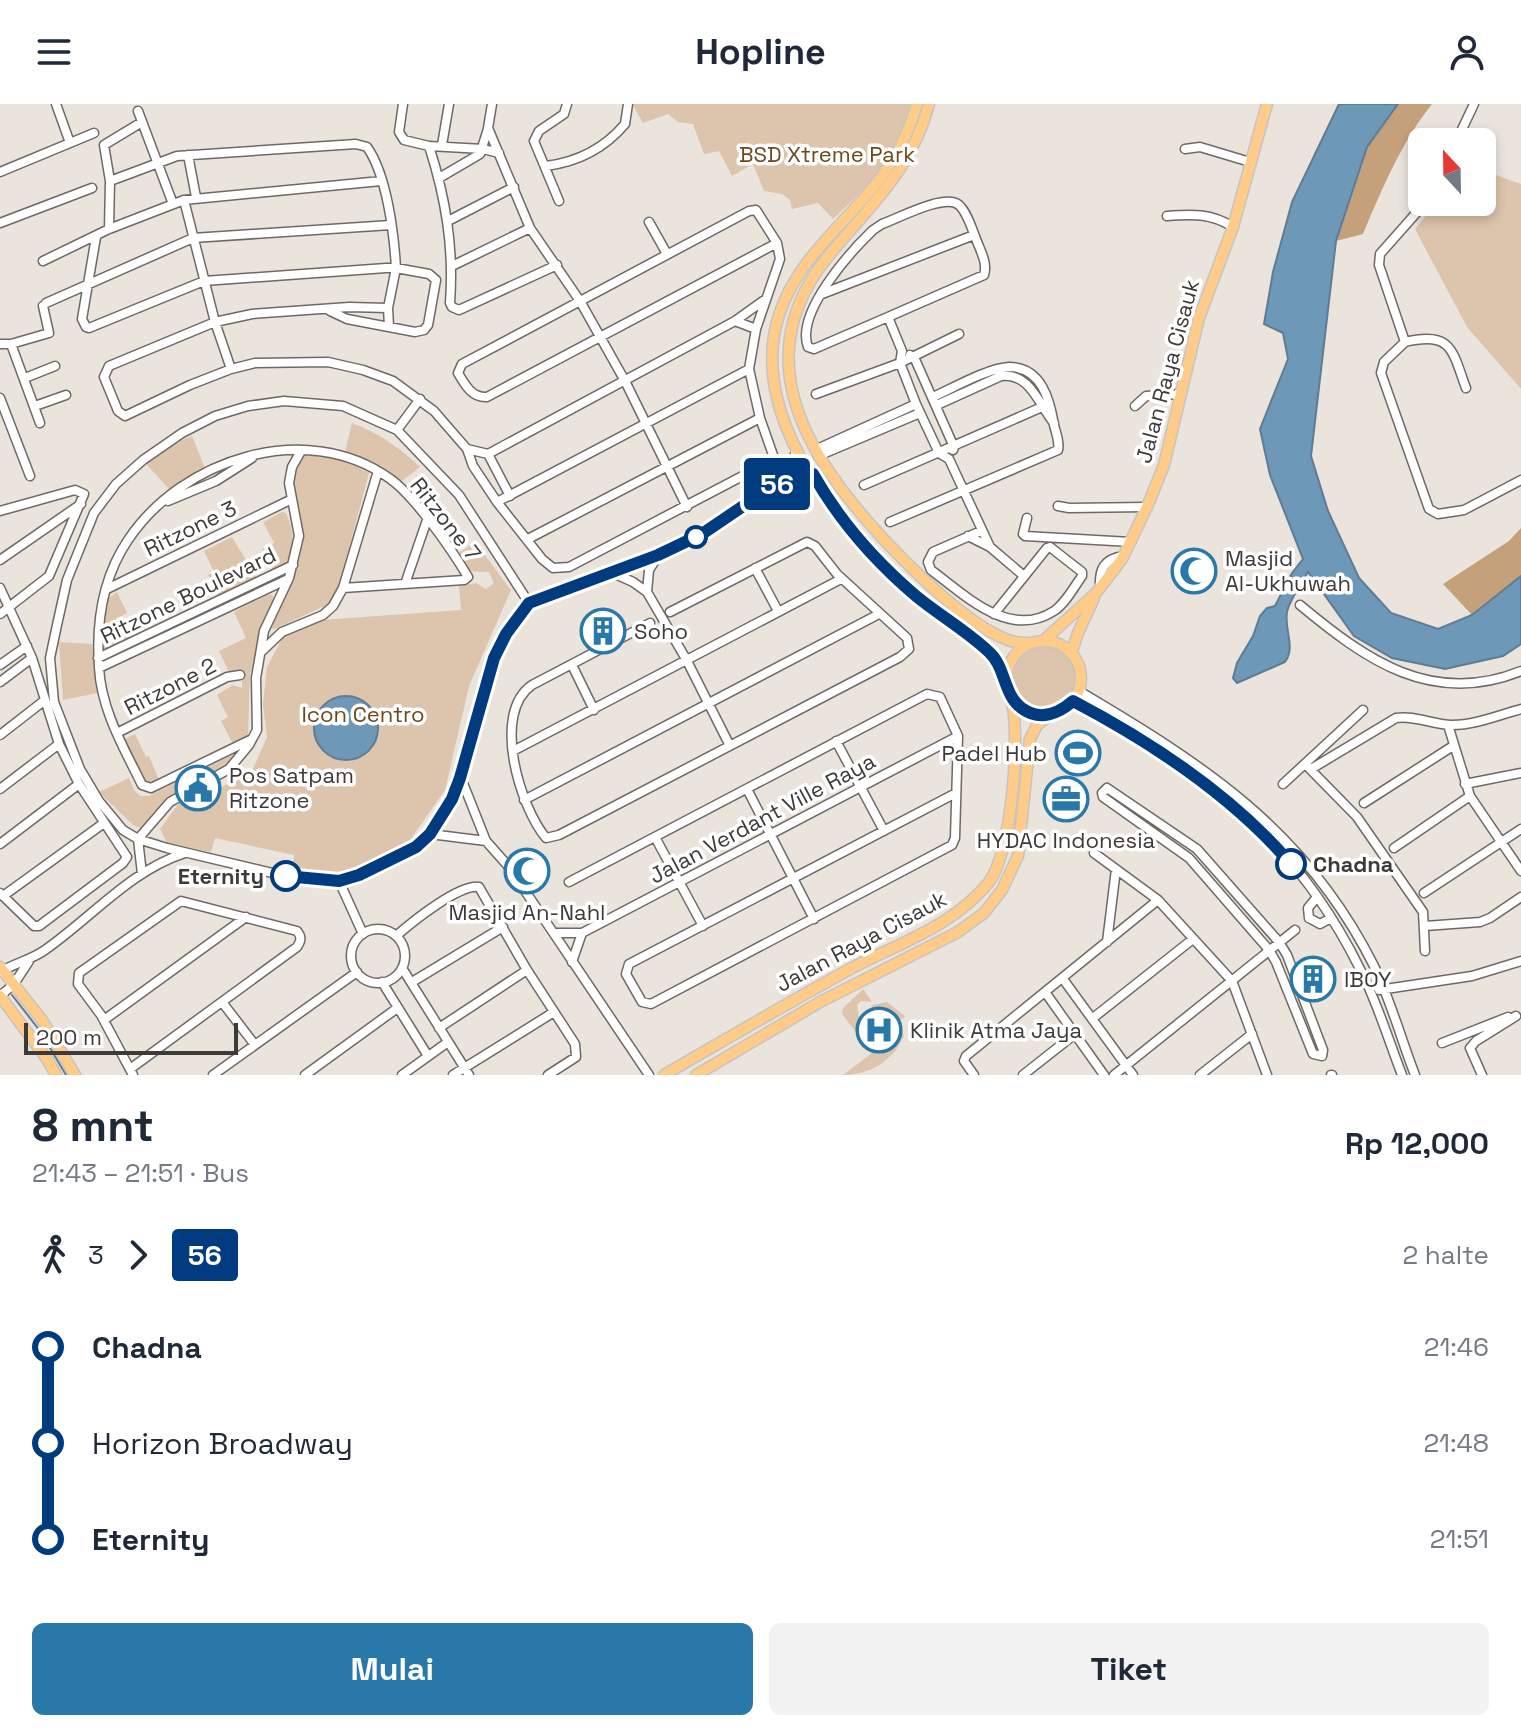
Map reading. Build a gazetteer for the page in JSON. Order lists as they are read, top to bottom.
{
  "streets": {
    "main road": ["Jalan Raya Cisauk"],
    "street": [
      "Ritzone 7",
      "Ritzone 3",
      "Ritzone Boulevard",
      "Ritzone 2",
      "Jalan Verdant Ville Raya"
    ]
  },
  "crossings": [
    ["Ritzone 7", "Ritzone 3"]
  ],
  "parks": ["BSD Xtreme Park", "Icon Centro"],
  "places": {
    "mosque": ["Masjid Al-Ukhuwah", "Masjid An-Nahl"],
    "building": ["Soho", "IBOY"],
    "sports": ["Padel Hub"],
    "public building": ["Pos Satpam Ritzone"],
    "office": ["HYDAC Indonesia"],
    "other": ["Chadna", "Eternity"],
    "hospital": ["Klinik Atma Jaya"]
  },
  "lines": ["bus line 56"],
  "scale_bar": "200 m",
  "north": "top",
  "page": {
    "header": "Hopline",
    "on_map": "56",
    "scale": "200 m",
    "heading": ["8 mnt", "21:43 – 21:51 · Bus", "Rp 12,000"],
    "legs": ["3", "56", "2 halte"],
    "list": [
      {
        "name": "Chadna",
        "value": "21:46"
      },
      {
        "name": "Horizon Broadway",
        "value": "21:48"
      },
      {
        "name": "Eternity",
        "value": "21:51"
      }
    ],
    "buttons": ["Mulai", "Tiket"]
  }
}
